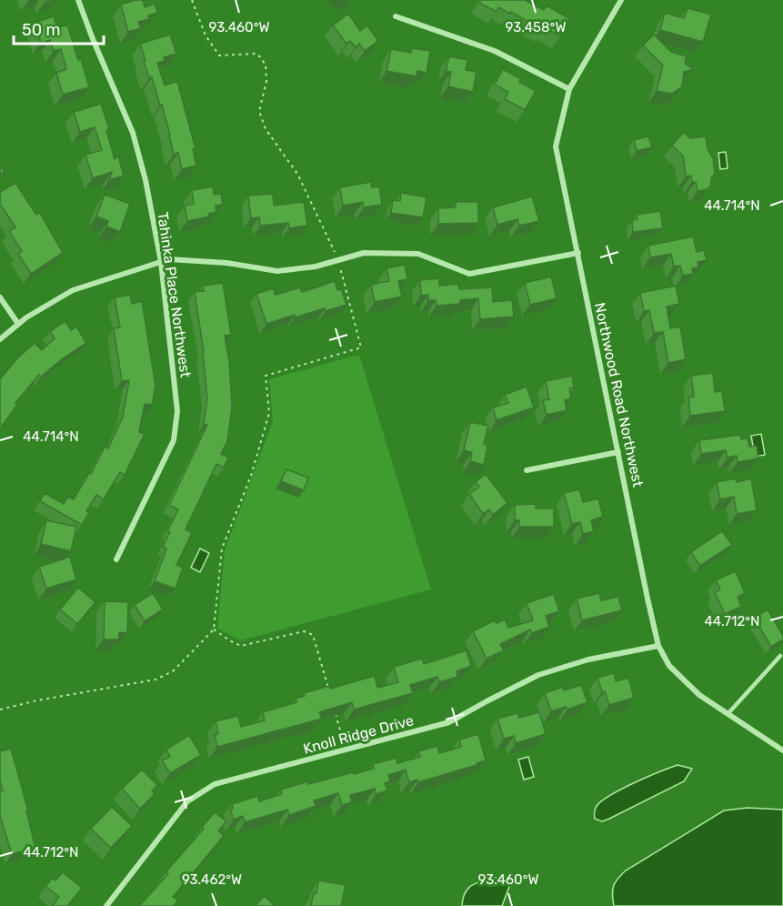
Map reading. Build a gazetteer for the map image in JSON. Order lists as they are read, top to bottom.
{
  "streets": {
    "street": ["Tahinka Place Northwest", "Northwood Road Northwest", "Knoll Ridge Drive"]
  },
  "crossings": [
    ["Northwood Road Northwest", "Knoll Ridge Drive"]
  ],
  "scale_bar": "50 m",
  "coordinates": [
    "93.460°W",
    "93.458°W",
    "44.714°N",
    "44.712°N",
    "93.462°W"
  ]
}
